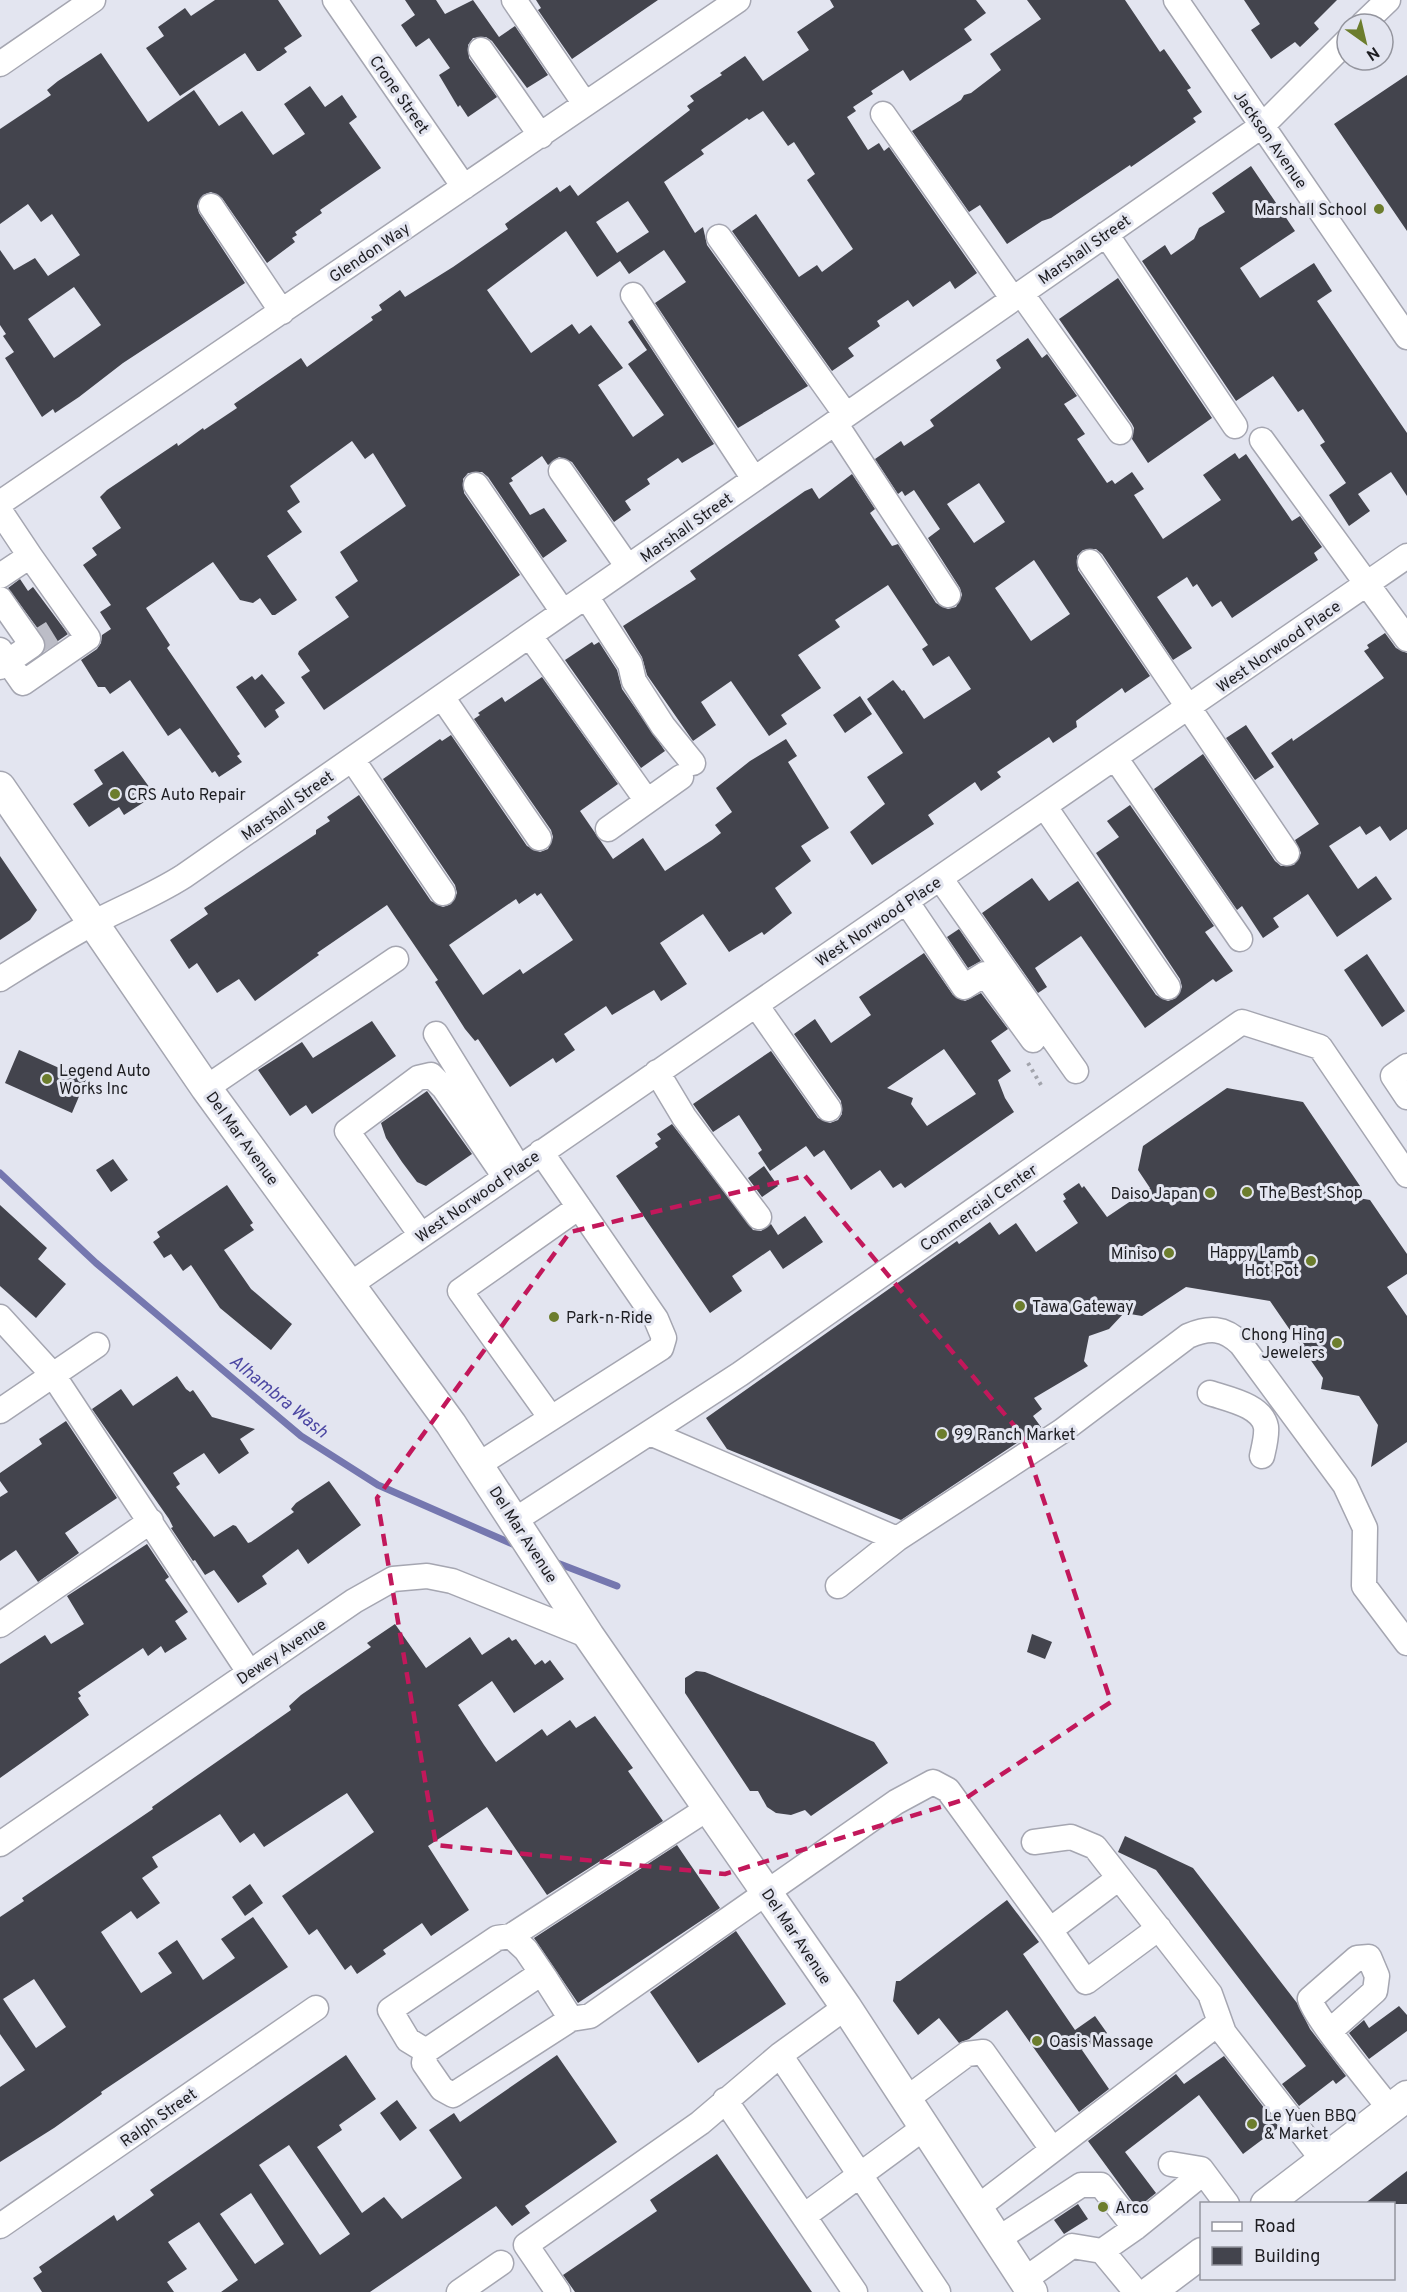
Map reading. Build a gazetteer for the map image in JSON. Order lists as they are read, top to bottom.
{
  "streets": {
    "main road": ["Del Mar Avenue"],
    "street": [
      "Crone Street",
      "Jackson Avenue",
      "Marshall Street",
      "Glendon Way",
      "West Norwood Place",
      "Commercial Center",
      "Dewey Avenue",
      "Ralph Street"
    ]
  },
  "crossings": [
    ["Crone Street", "Glendon Way"],
    ["Jackson Avenue", "Marshall Street"],
    ["Marshall Street", "Del Mar Avenue"],
    ["West Norwood Place", "Del Mar Avenue"],
    ["Del Mar Avenue", "Commercial Center"],
    ["Del Mar Avenue", "Dewey Avenue"]
  ],
  "water": ["Alhambra Wash"],
  "places": [
    "Marshall School",
    "CRS Auto Repair",
    "Legend Auto Works Inc",
    "The Best Shop",
    "Daiso Japan",
    "Miniso",
    "Happy Lamb Hot Pot",
    "Tawa Gateway",
    "Park-n-Ride",
    "Chong Hing Jewelers",
    "99 Ranch Market",
    "Oasis Massage",
    "Le Yuen BBQ & Market",
    "Arco"
  ],
  "legend": ["Road", "Building"],
  "north": "bottom right"
}
